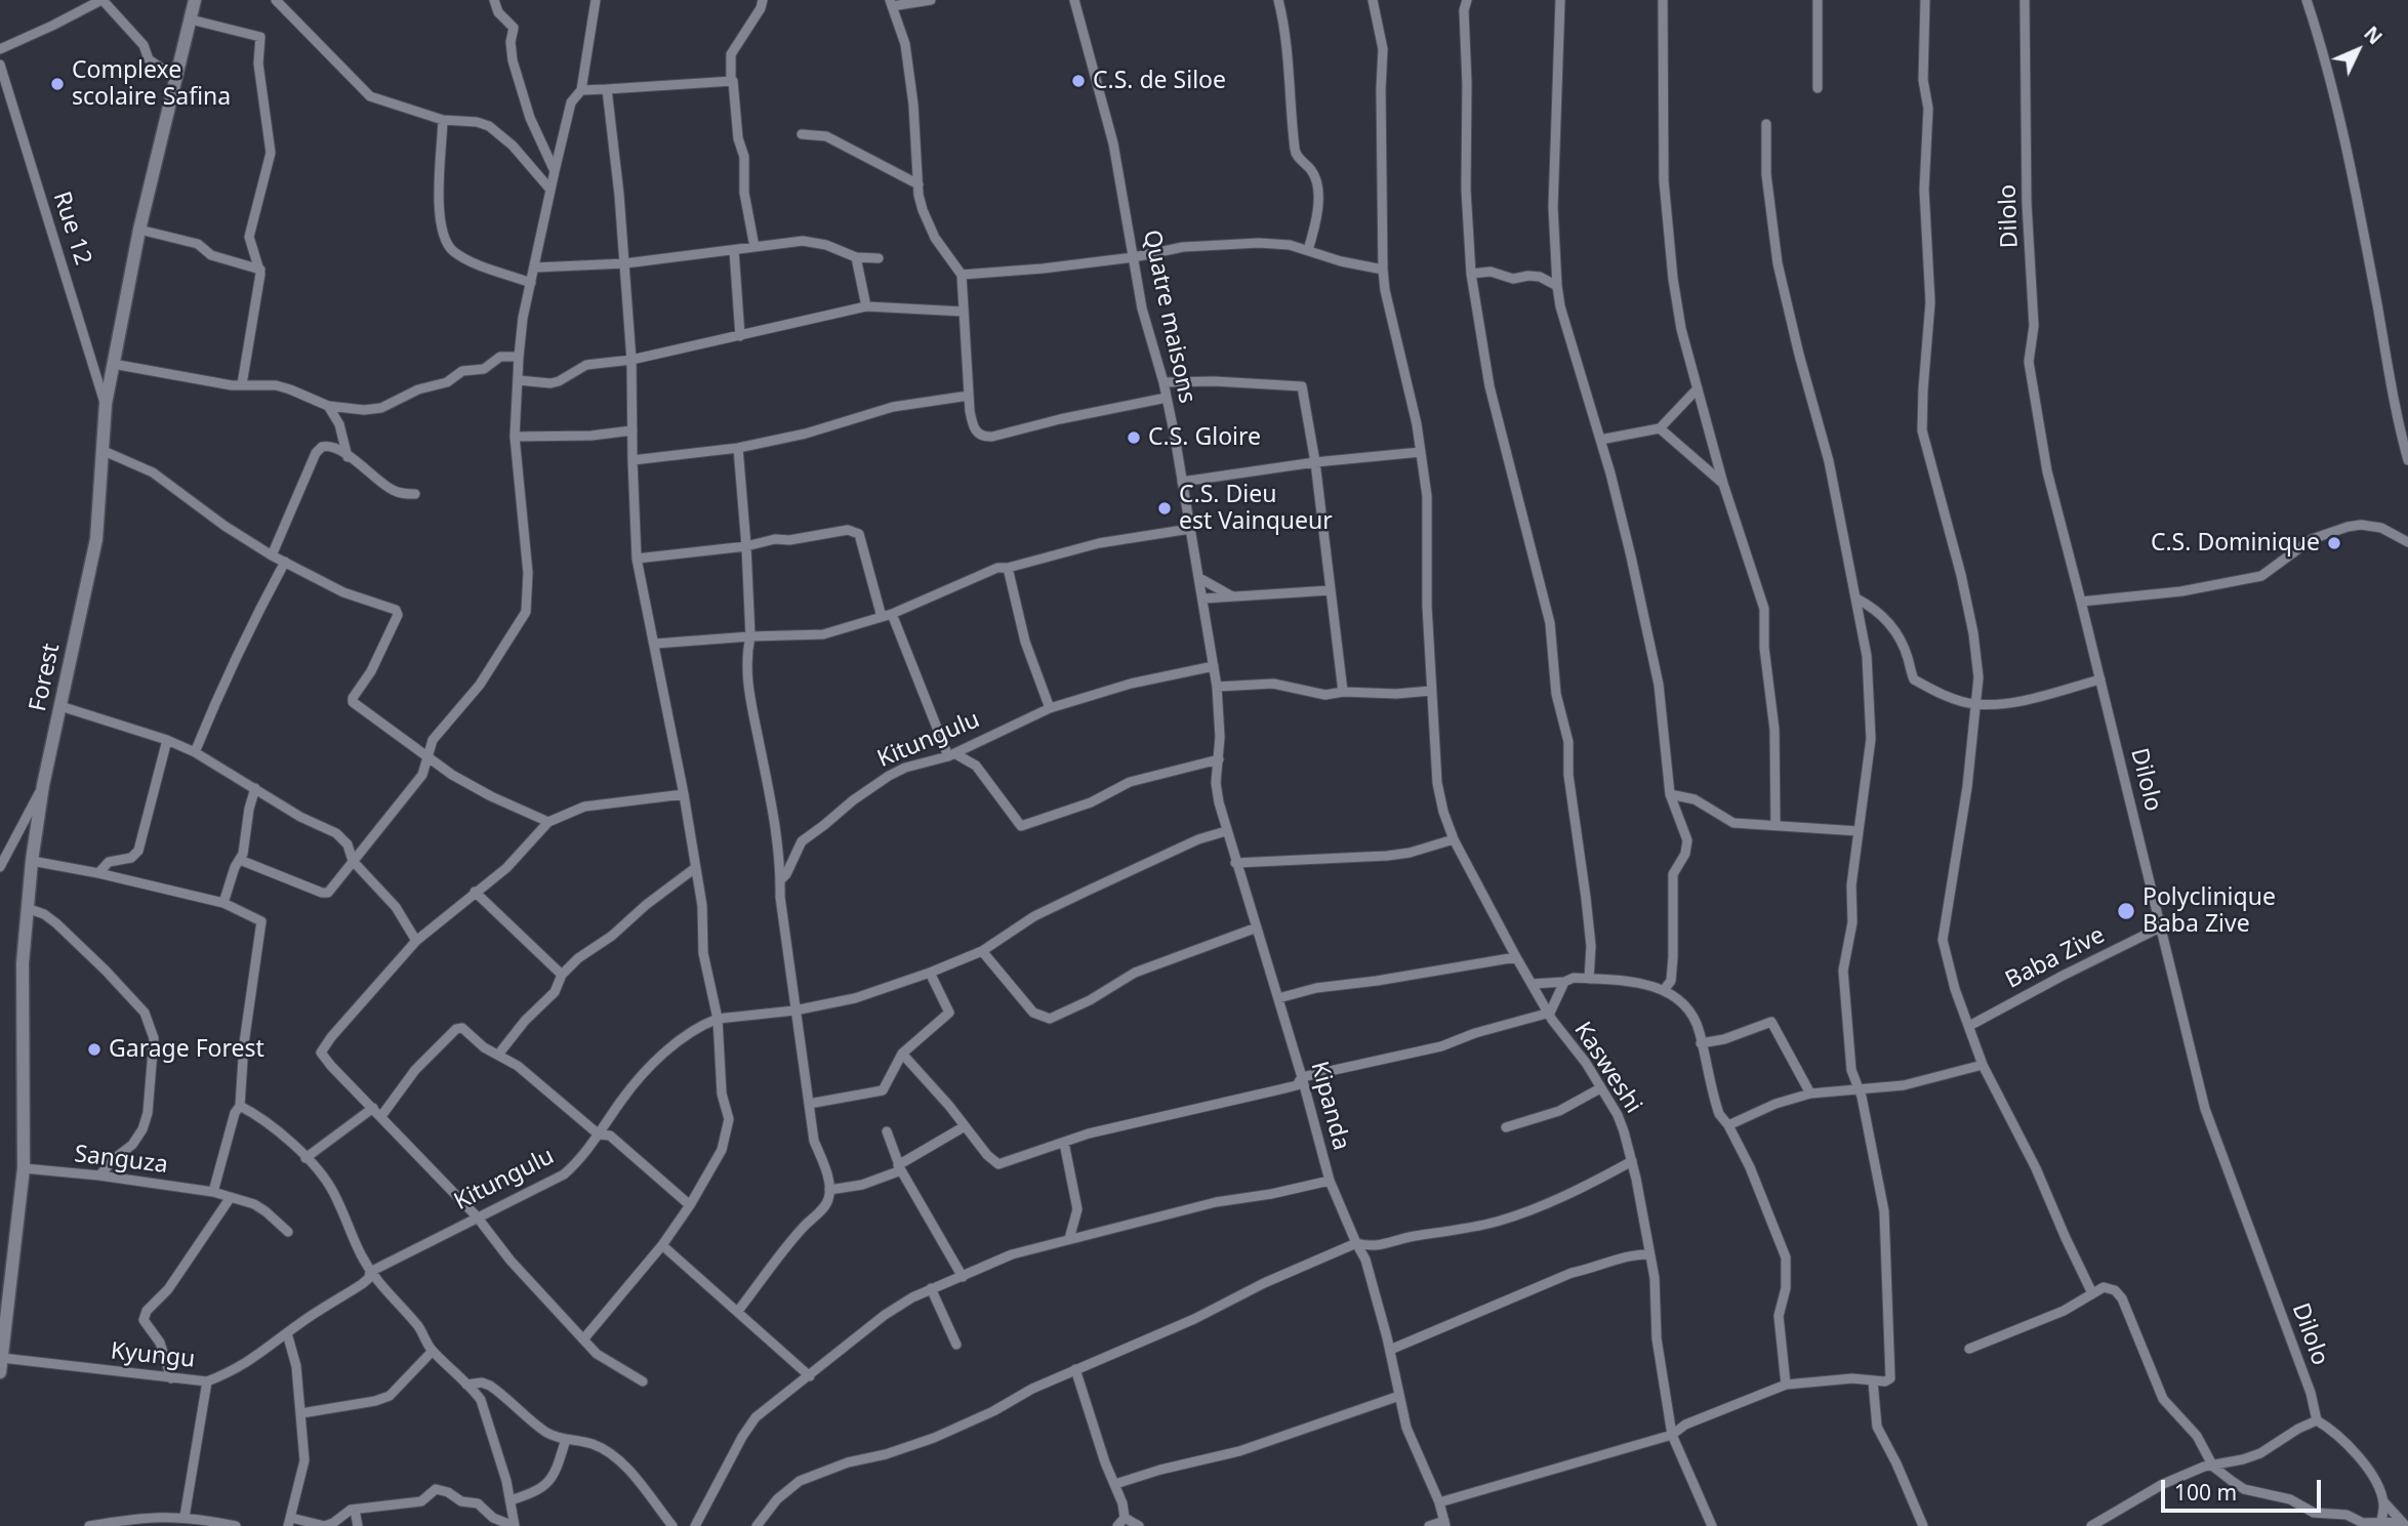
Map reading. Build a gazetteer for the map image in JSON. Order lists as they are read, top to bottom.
{
  "streets": {
    "street": [
      "Dilolo",
      "Rue 12",
      "Quatre maisons",
      "Forest",
      "Kitungulu",
      "Baba Zive",
      "Kasweshi",
      "Kipanda",
      "Sanguza",
      "Kyungu"
    ]
  },
  "crossings": [
    ["Dilolo", "Baba Zive"],
    ["Rue 12", "Forest"],
    ["Quatre maisons", "Kitungulu"],
    ["Quatre maisons", "Kipanda"],
    ["Forest", "Sanguza"],
    ["Forest", "Kyungu"],
    ["Kitungulu", "Kyungu"]
  ],
  "places": [
    "C.S. de Siloe",
    "Complexe scolaire Safina",
    "C.S. Gloire",
    "C.S. Dieu est Vainqueur",
    "C.S. Dominique",
    "Polyclinique Baba Zive",
    "Garage Forest"
  ],
  "scale_bar": "100 m",
  "north": "top right"
}
